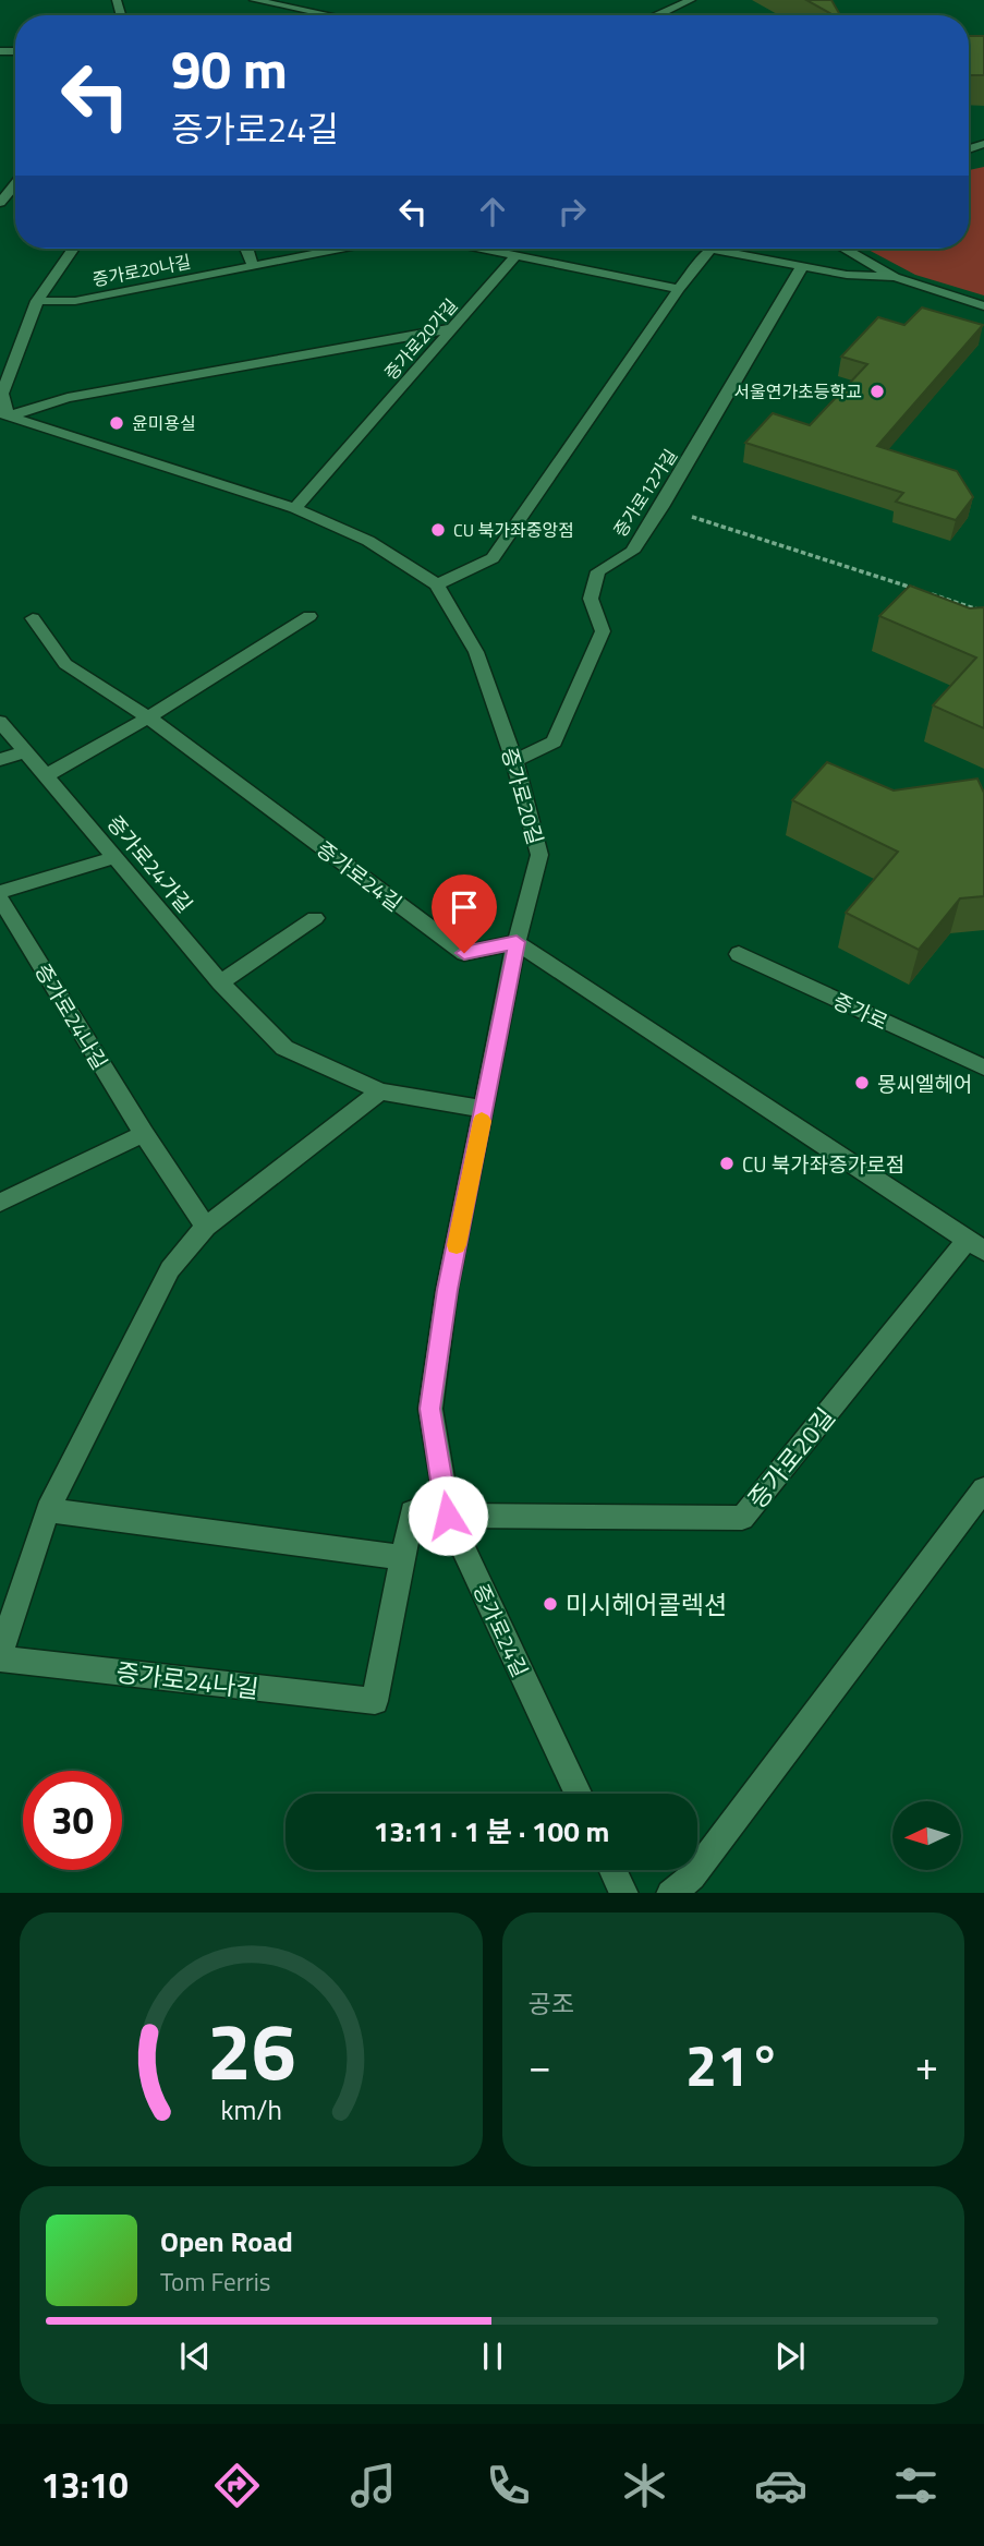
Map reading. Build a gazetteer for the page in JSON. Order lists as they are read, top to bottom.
{
  "streets": {
    "street": [
      "증가로20나길",
      "증가로20가길",
      "증가로12가길",
      "증가로20길",
      "증가로24가길",
      "증가로24길",
      "증가로",
      "증가로24나길"
    ]
  },
  "crossings": [
    ["증가로20나길", "증가로20길"],
    ["증가로20가길", "증가로20길"],
    ["증가로12가길", "증가로20길"],
    ["증가로20길", "증가로24길"],
    ["증가로24가길", "증가로24길"],
    ["증가로24가길", "증가로24나길"]
  ],
  "places": [
    "서울연가초등학교",
    "윤미용실",
    "CU 북가좌중앙점",
    "몽씨엘헤어",
    "CU 북가좌증가로점",
    "미시헤어콜렉션"
  ],
  "north": "left",
  "page": {
    "turn": ["90 m", "증가로24길"],
    "limit": "30",
    "trip": "13:11 · 1 분 · 100 m",
    "tile": "공조",
    "heat": ["−", "21°", "+"],
    "song": ["Open Road", "Tom Ferris"],
    "tabs": "13:10",
    "gauge": ["26", "km/h"]
  }
}
